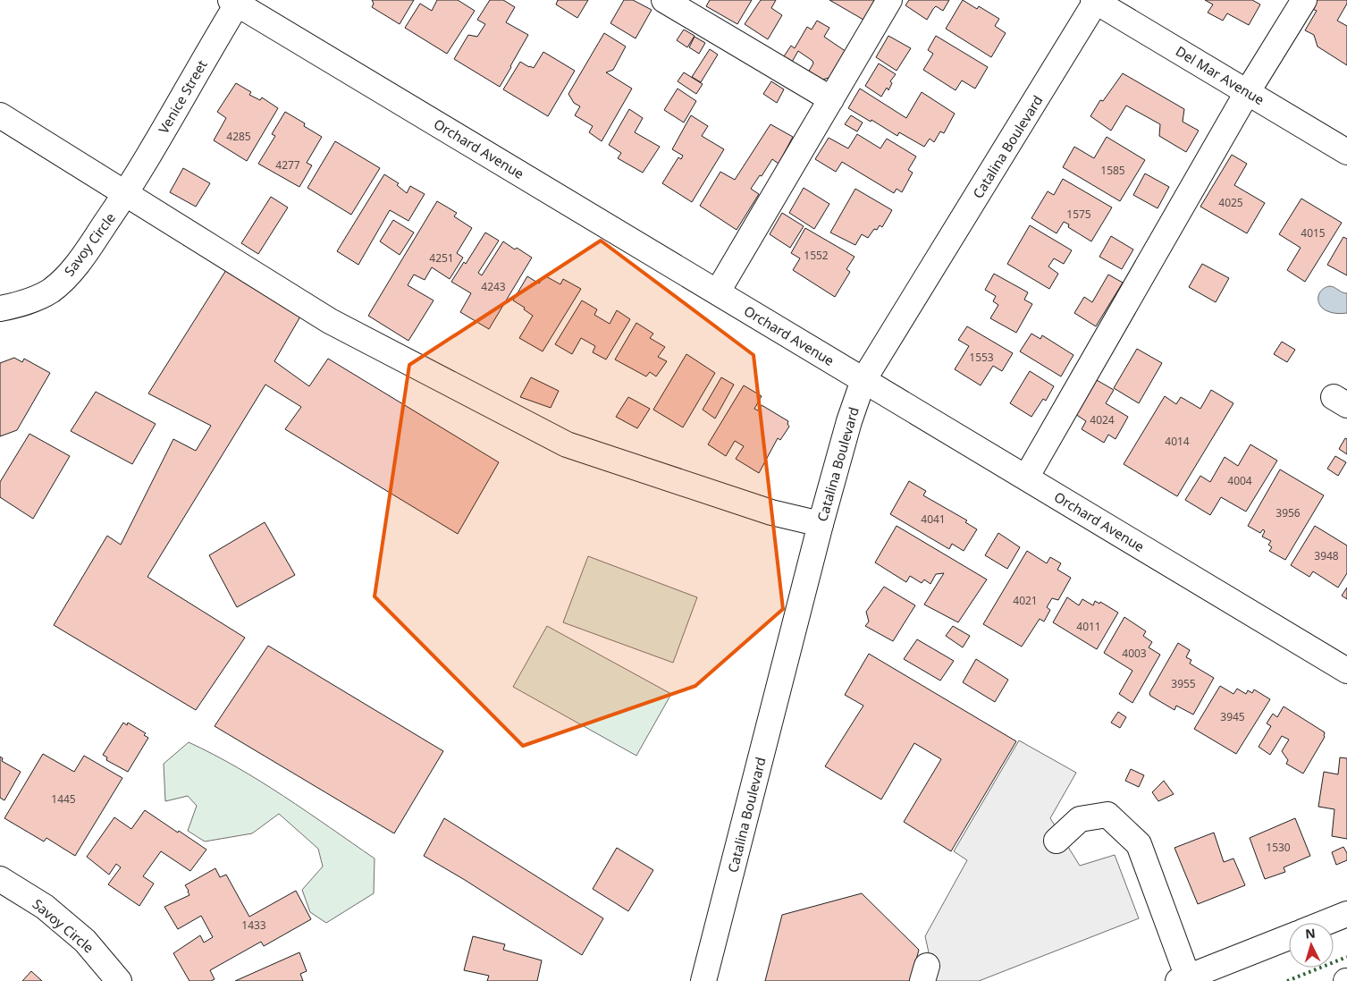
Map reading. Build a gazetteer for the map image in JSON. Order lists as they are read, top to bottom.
{
  "streets": {
    "street": [
      "Del Mar Avenue",
      "Venice Street",
      "Catalina Boulevard",
      "Orchard Avenue",
      "Savoy Circle"
    ]
  },
  "crossings": [
    ["Del Mar Avenue", "Catalina Boulevard"],
    ["Venice Street", "Orchard Avenue"],
    ["Venice Street", "Savoy Circle"],
    ["Catalina Boulevard", "Orchard Avenue"]
  ],
  "house_numbers": [
    "4285",
    "4277",
    "1585",
    "4025",
    "1575",
    "4015",
    "1552",
    "4251",
    "4243",
    "1553",
    "4024",
    "4014",
    "4004",
    "3956",
    "4041",
    "3948",
    "4021",
    "4011",
    "4003",
    "3955",
    "3945",
    "1445",
    "1530",
    "1433"
  ],
  "north": "top"
}
